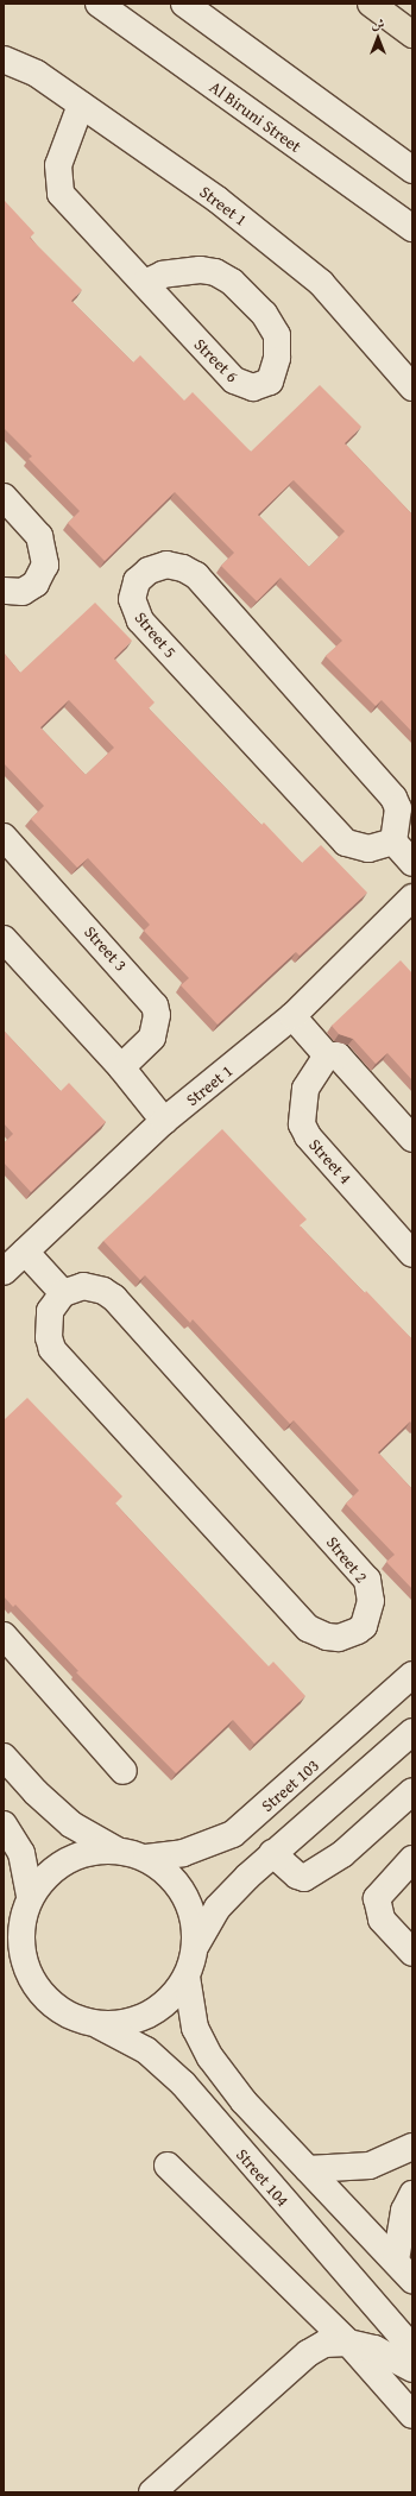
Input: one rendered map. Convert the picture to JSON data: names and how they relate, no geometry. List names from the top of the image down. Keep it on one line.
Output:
{"streets":{"street":["Al Biruni Street","Street 1","Street 6","Street 5","Street 3","Street 4","Street 2","Street 103","Street 104"]},"crossings":[["Street 1","Street 6"]],"north":"top"}
